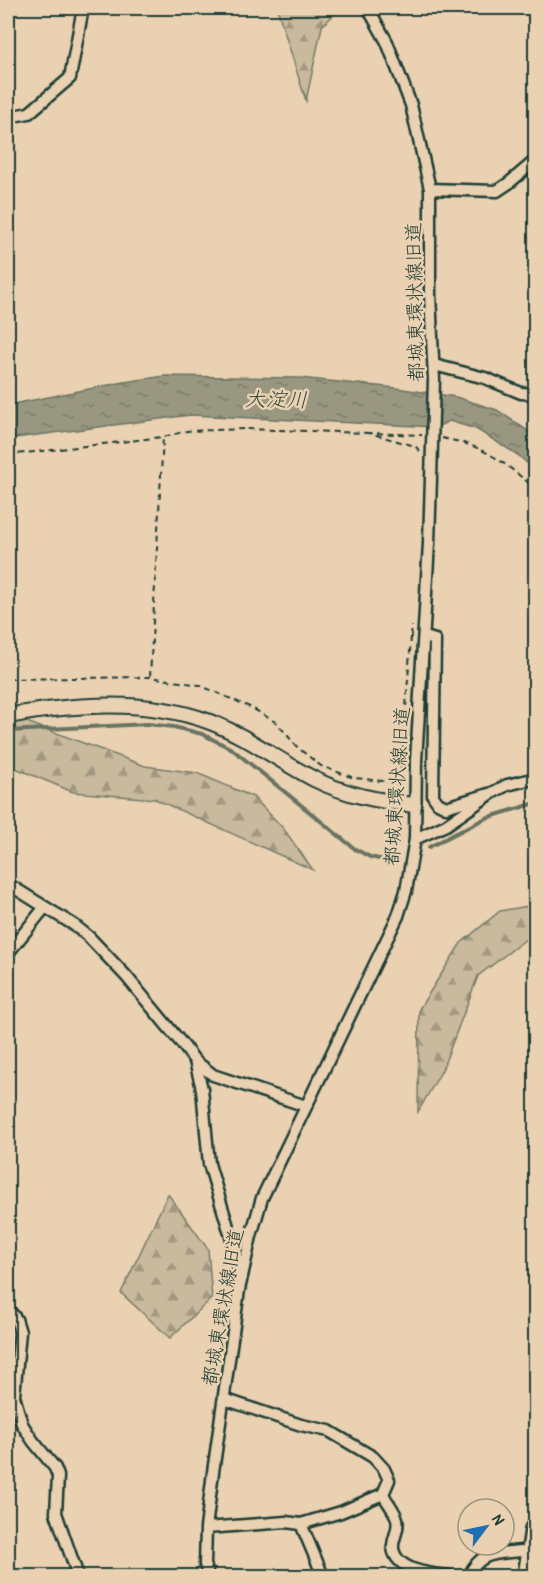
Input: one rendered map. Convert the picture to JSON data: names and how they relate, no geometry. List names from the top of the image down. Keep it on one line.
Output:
{"streets":{"street":["都城東環状線旧道"]},"water":["大淀川"],"north":"top right"}
